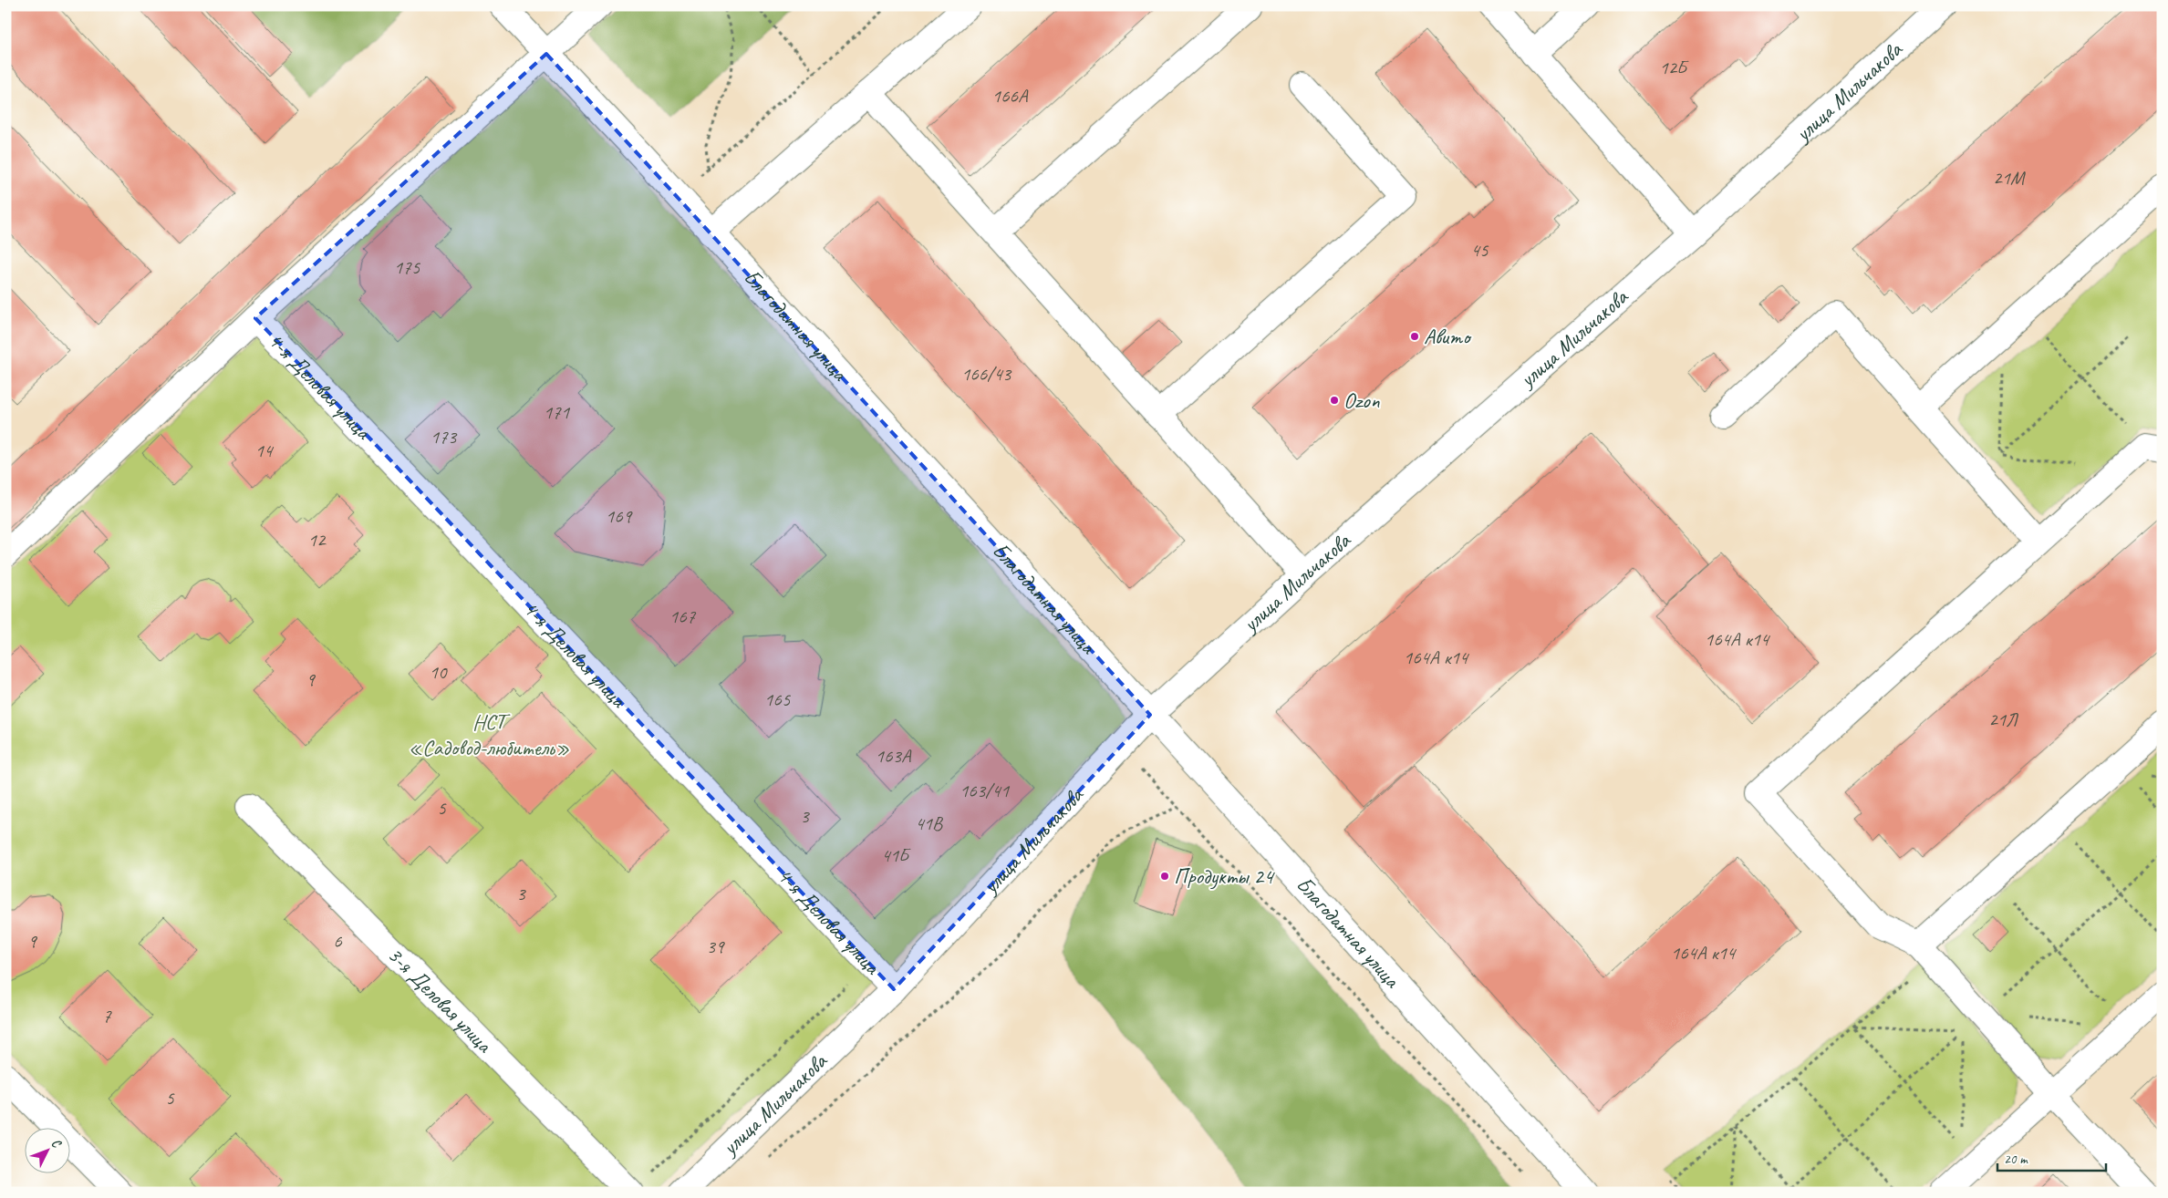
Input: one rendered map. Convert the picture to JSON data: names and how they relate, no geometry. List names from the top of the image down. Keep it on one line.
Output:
{"streets":{"street":["улица Мильчакова","Благодатная улица","4-я Деловая улица","3-я Деловая улица"]},"crossings":[["улица Мильчакова","Благодатная улица"],["улица Мильчакова","4-я Деловая улица"]],"parks":["НСТ «Садовод-любитель»"],"places":["Авито","Ozon","Продукты 24"],"house_numbers":["12Б","166А","21М","45","175","166/43","171","173","14","169","12","167","164А к14","164А к14","10","9","165","21Л","163А","163/41","5","3","41В","41Б","3","9","6","39","164А к14","7","5"],"scale_bar":"20 m","north":"top right"}
